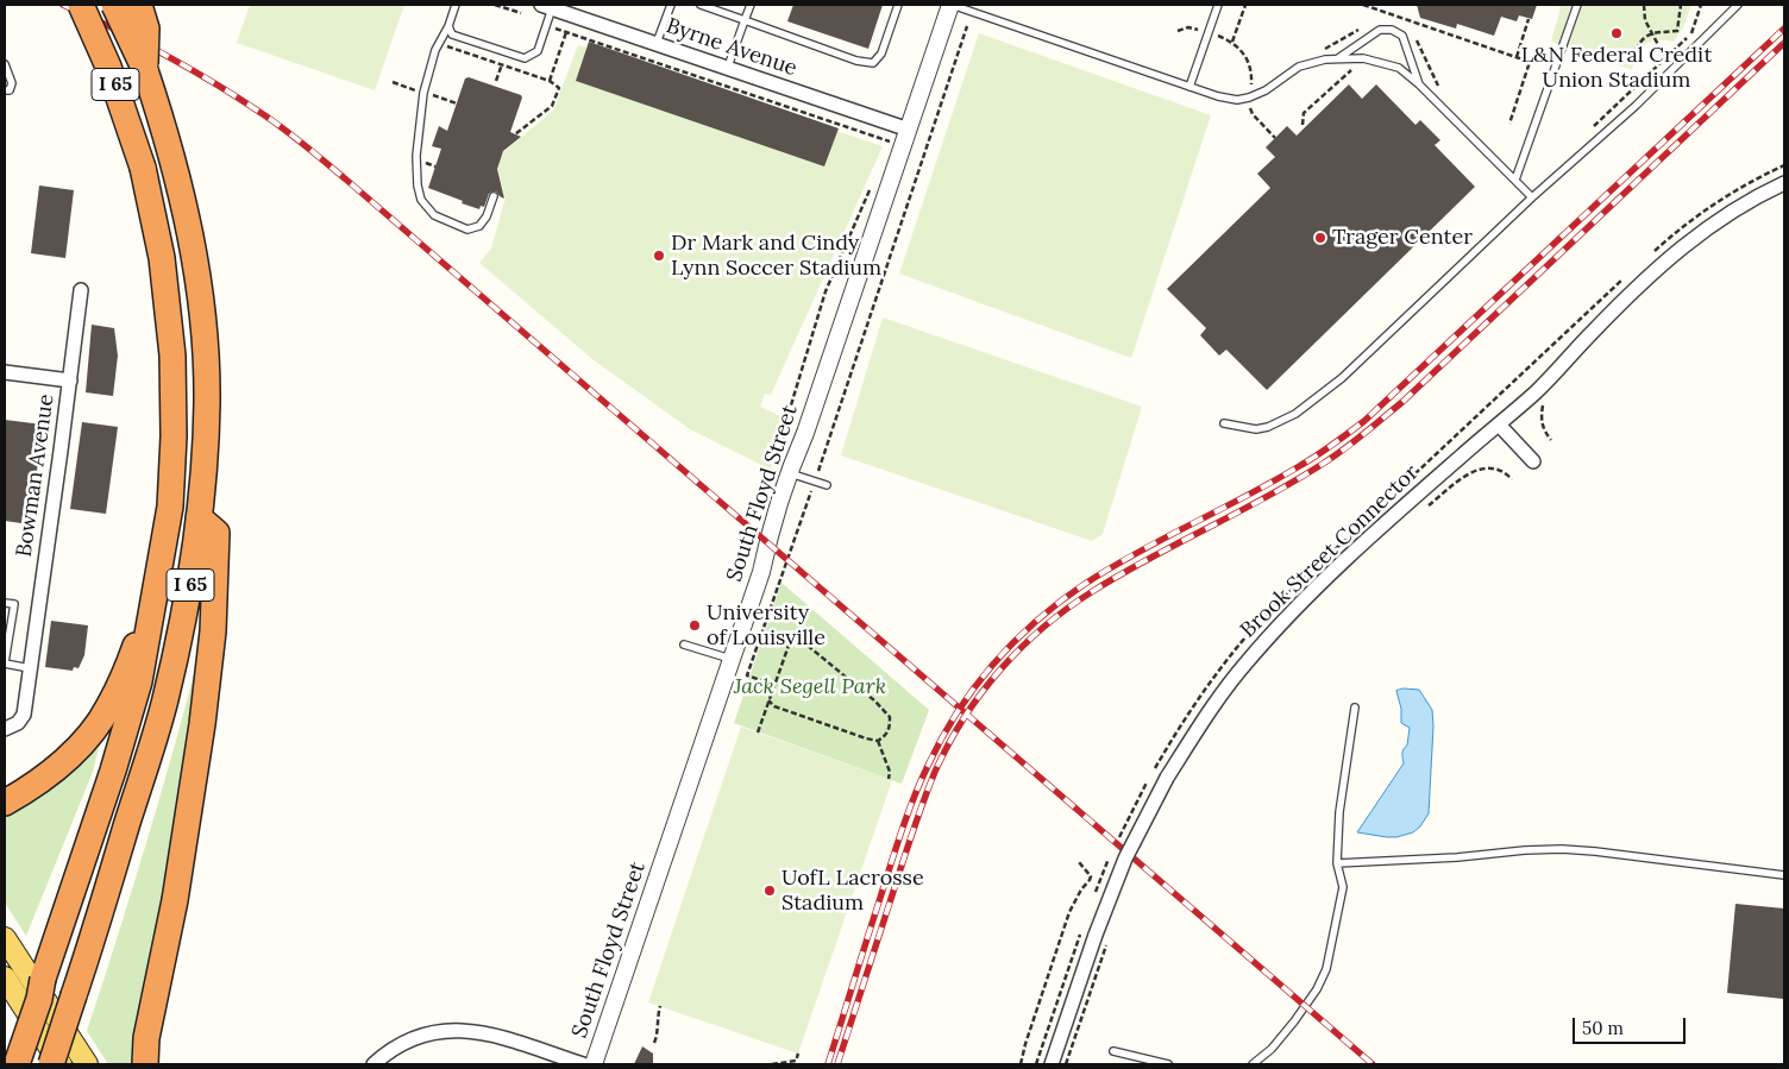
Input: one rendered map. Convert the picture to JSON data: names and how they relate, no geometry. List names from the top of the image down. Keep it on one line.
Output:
{"streets":{"highway":["I 65"],"street":["Byrne Avenue","Bowman Avenue","South Floyd Street","Brook Street Connector"]},"crossings":[["Byrne Avenue","South Floyd Street"]],"parks":["Jack Segell Park"],"places":["L&N Federal Credit Union Stadium","Trager Center","Dr Mark and Cindy Lynn Soccer Stadium","University of Louisville","UofL Lacrosse Stadium"],"scale_bar":"50 m"}
